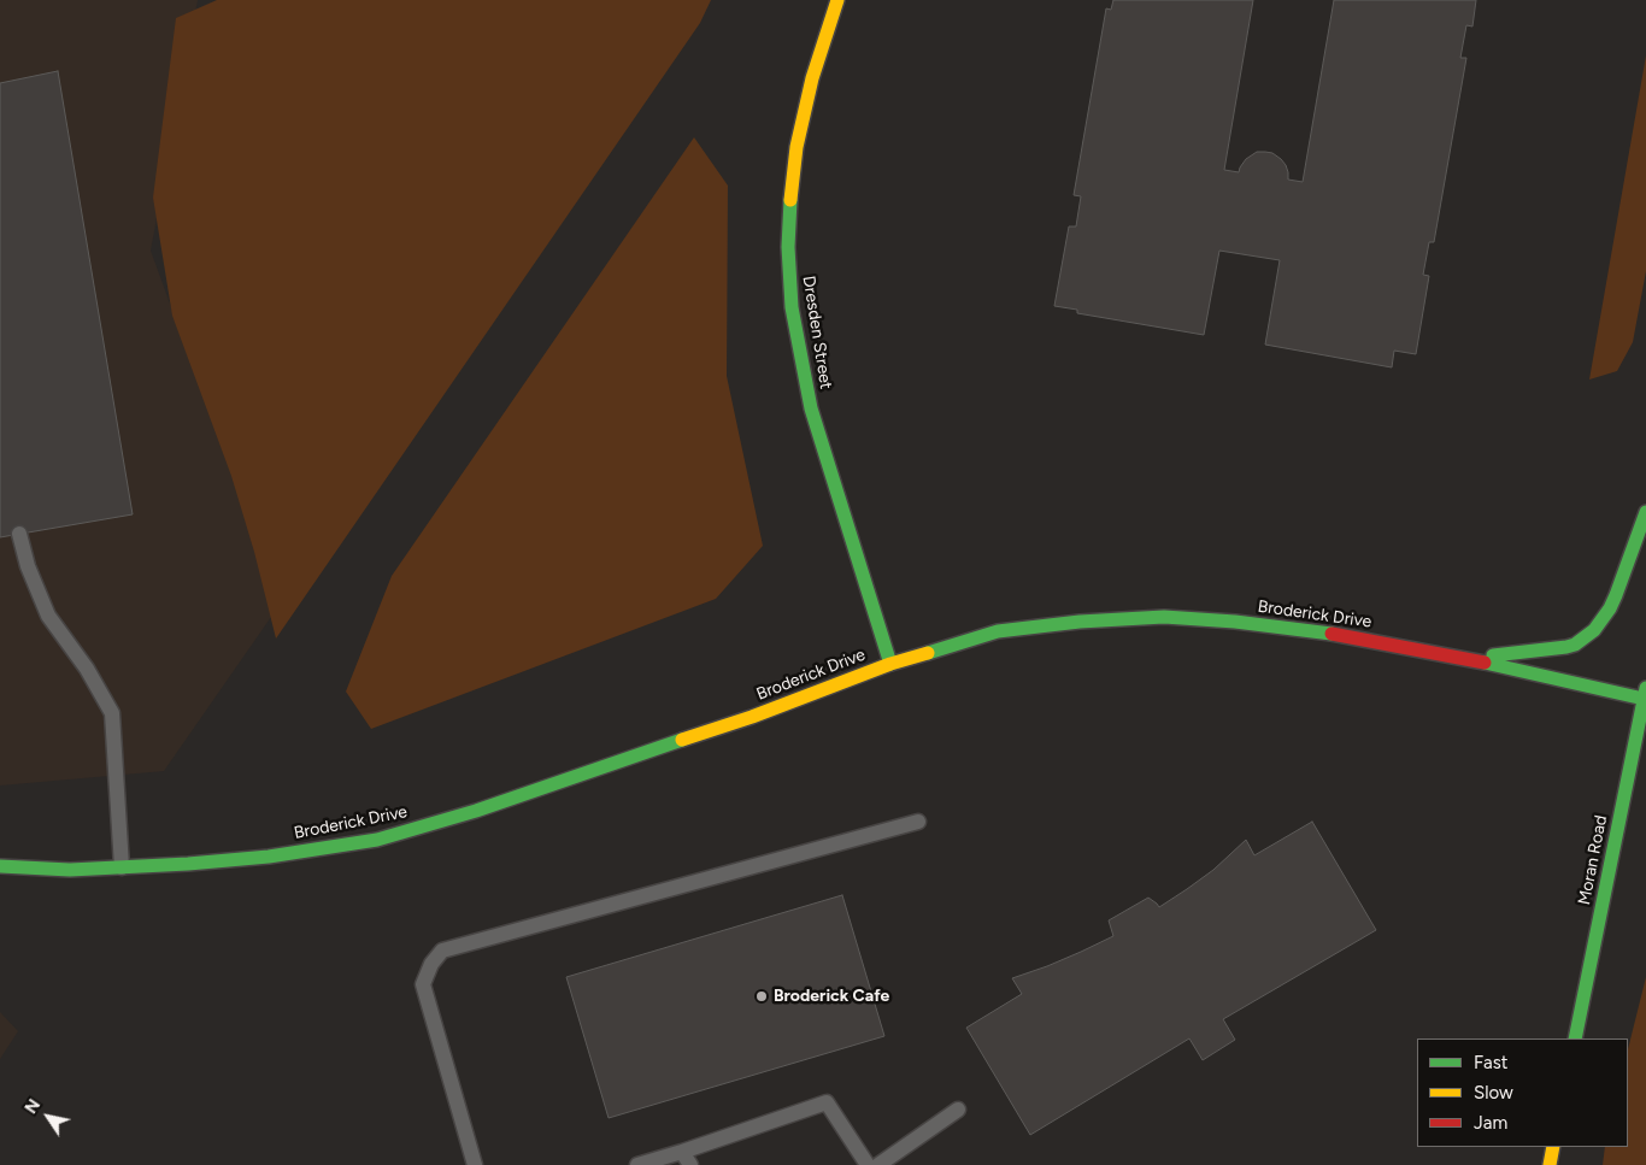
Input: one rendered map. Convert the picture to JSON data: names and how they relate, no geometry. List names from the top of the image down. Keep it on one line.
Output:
{"streets":{"street":["Dresden Street","Broderick Drive","Moran Road"]},"crossings":[["Dresden Street","Broderick Drive"],["Broderick Drive","Moran Road"]],"places":["Broderick Cafe"],"legend":["Fast","Slow","Jam"],"north":"top left"}
